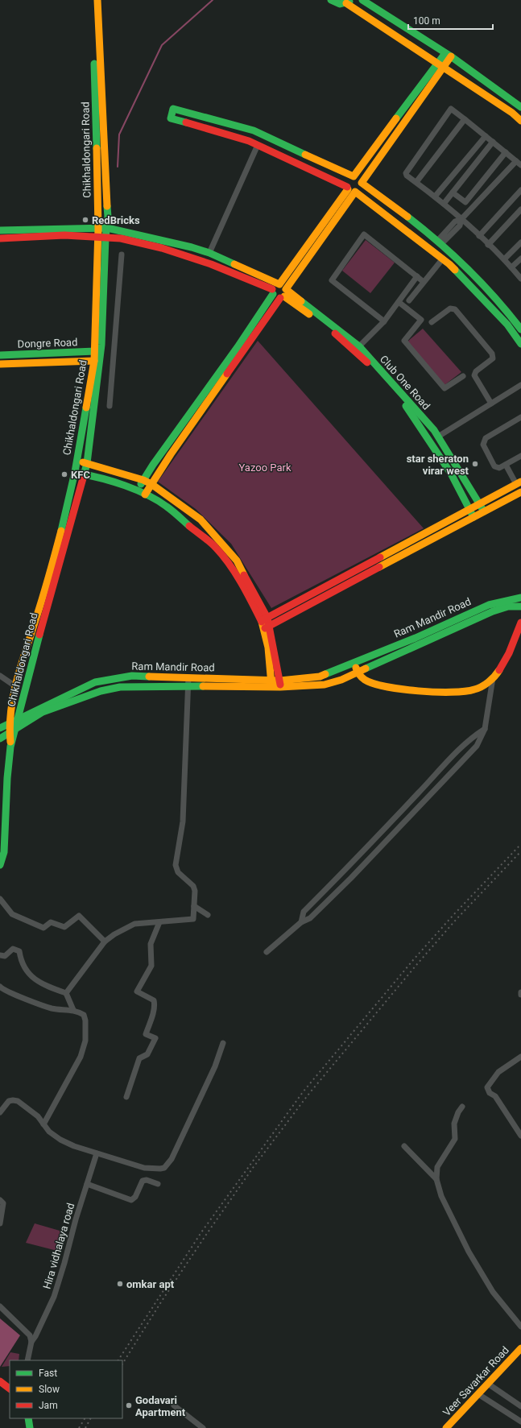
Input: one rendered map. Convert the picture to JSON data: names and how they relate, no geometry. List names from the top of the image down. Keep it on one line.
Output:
{"streets":{"street":["Chikhaldongari Road","Dongre Road","Club One Road","Ram Mandir Road","Hira vidhalaya road","Veer Savarkar Road"]},"crossings":[["Chikhaldongari Road","Dongre Road"],["Chikhaldongari Road","Club One Road"],["Chikhaldongari Road","Ram Mandir Road"]],"parks":["Yazoo Park"],"places":["RedBricks","star sheraton virar west","KFC","omkar apt","Godavari Apartment"],"legend":["Fast","Slow","Jam"],"scale_bar":"100 m"}
